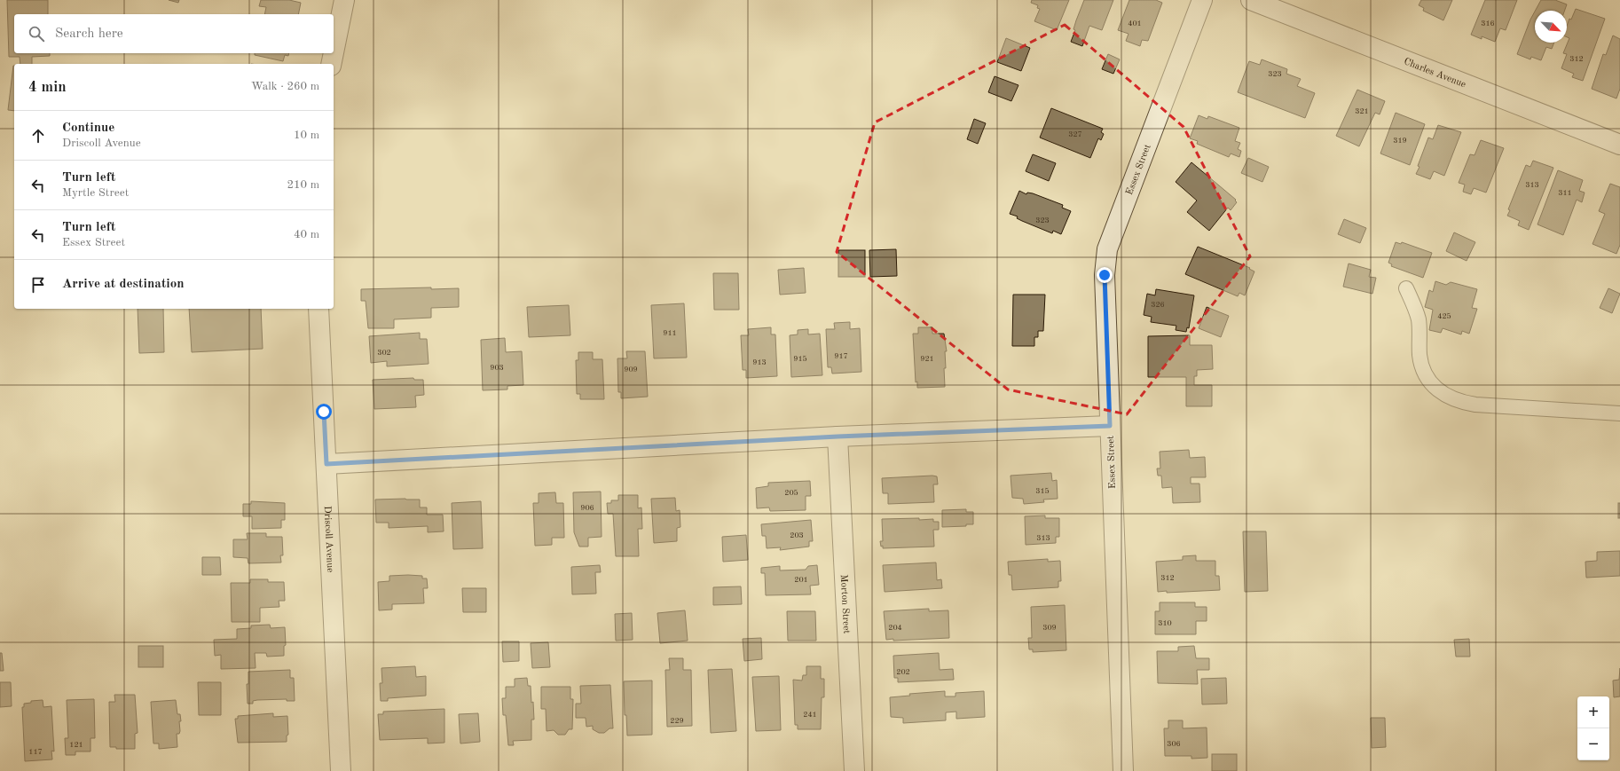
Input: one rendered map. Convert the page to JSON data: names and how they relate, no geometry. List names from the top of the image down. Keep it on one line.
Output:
{"streets":{"street":["Charles Avenue","Essex Street","Driscoll Avenue","Morton Street"]},"house_numbers":["401","316","312","323","321","327","319","313","311","323","326","425","911","302","917","915","921","913","903","909","315","205","906","203","313","312","201","310","204","309","202","241","229","306","121","117"],"north":"bottom right","page":{"search":"Search here","heading":["4 min","Walk · 260 m"],"list":[["Continue","Driscoll Avenue","10 m"],["Turn left","Myrtle Street","210 m"],["Turn left","Essex Street","40 m"],"Arrive at destination"],"map_buttons":["+","−"]}}
